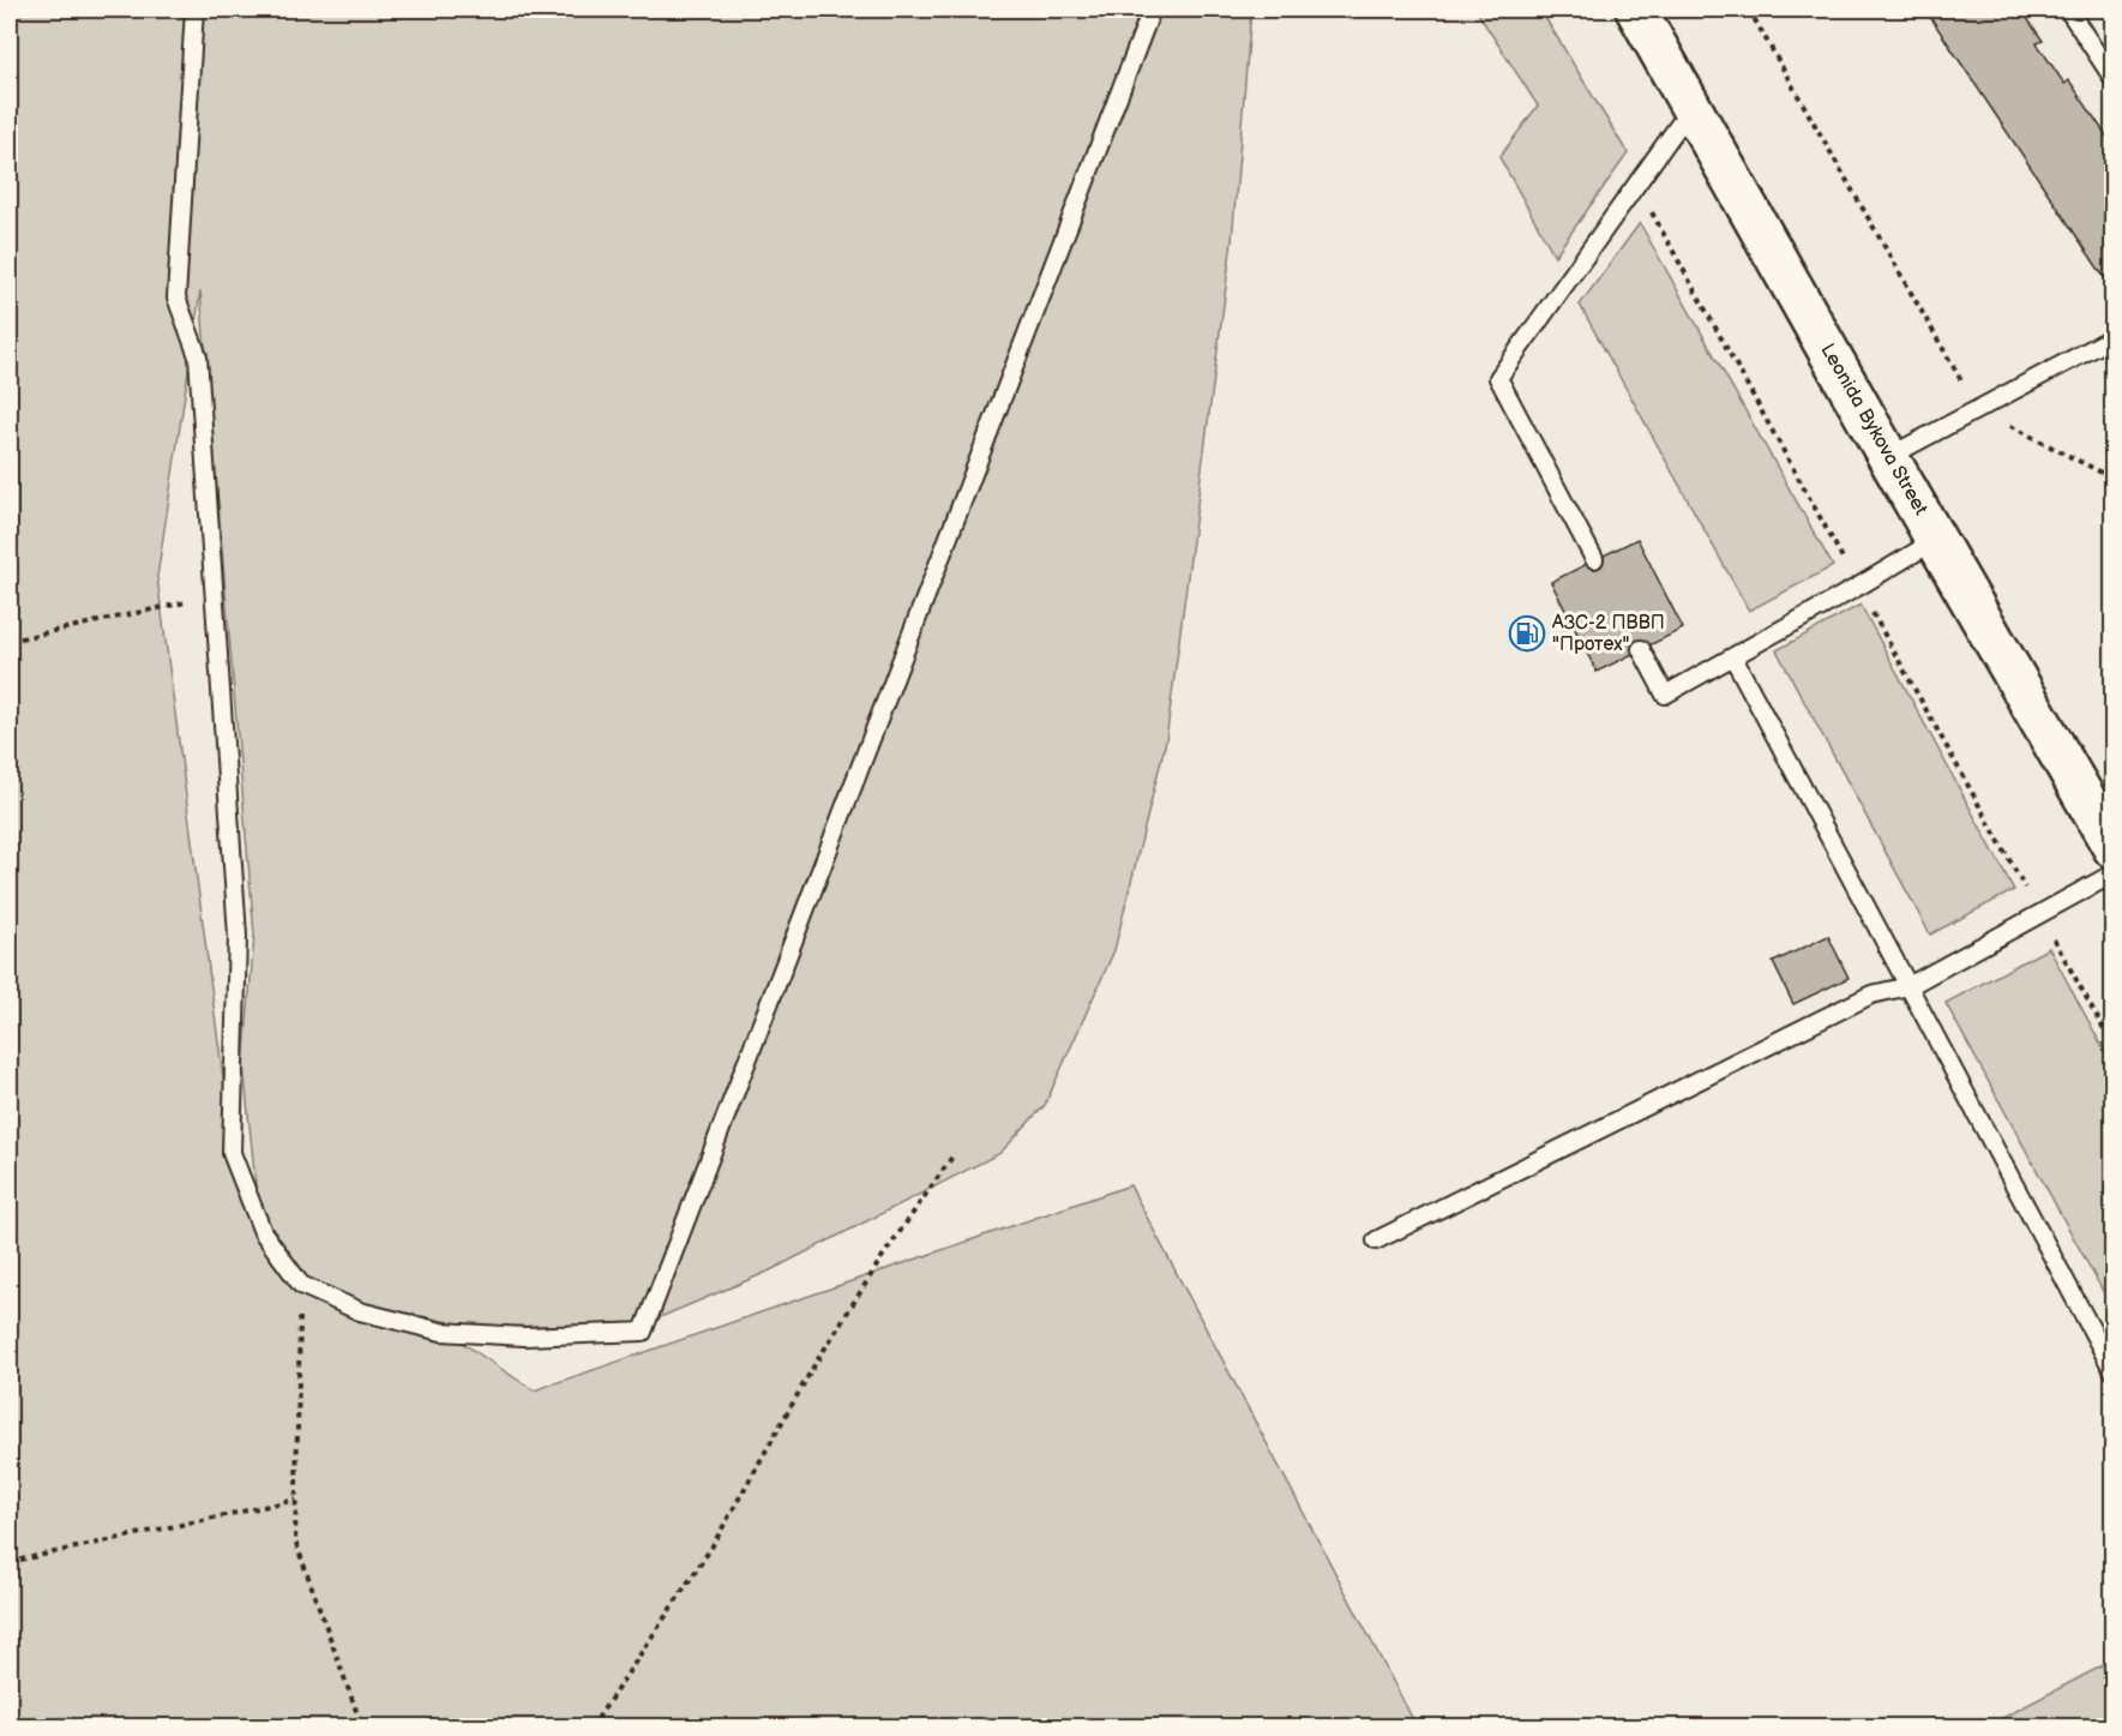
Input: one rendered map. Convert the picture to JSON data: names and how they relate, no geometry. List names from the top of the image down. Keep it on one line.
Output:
{"streets":{"street":["Leonida Bykova Street"]},"places":{"fuel station":["АЗС-2 ПВВП \"Протех\""]}}
